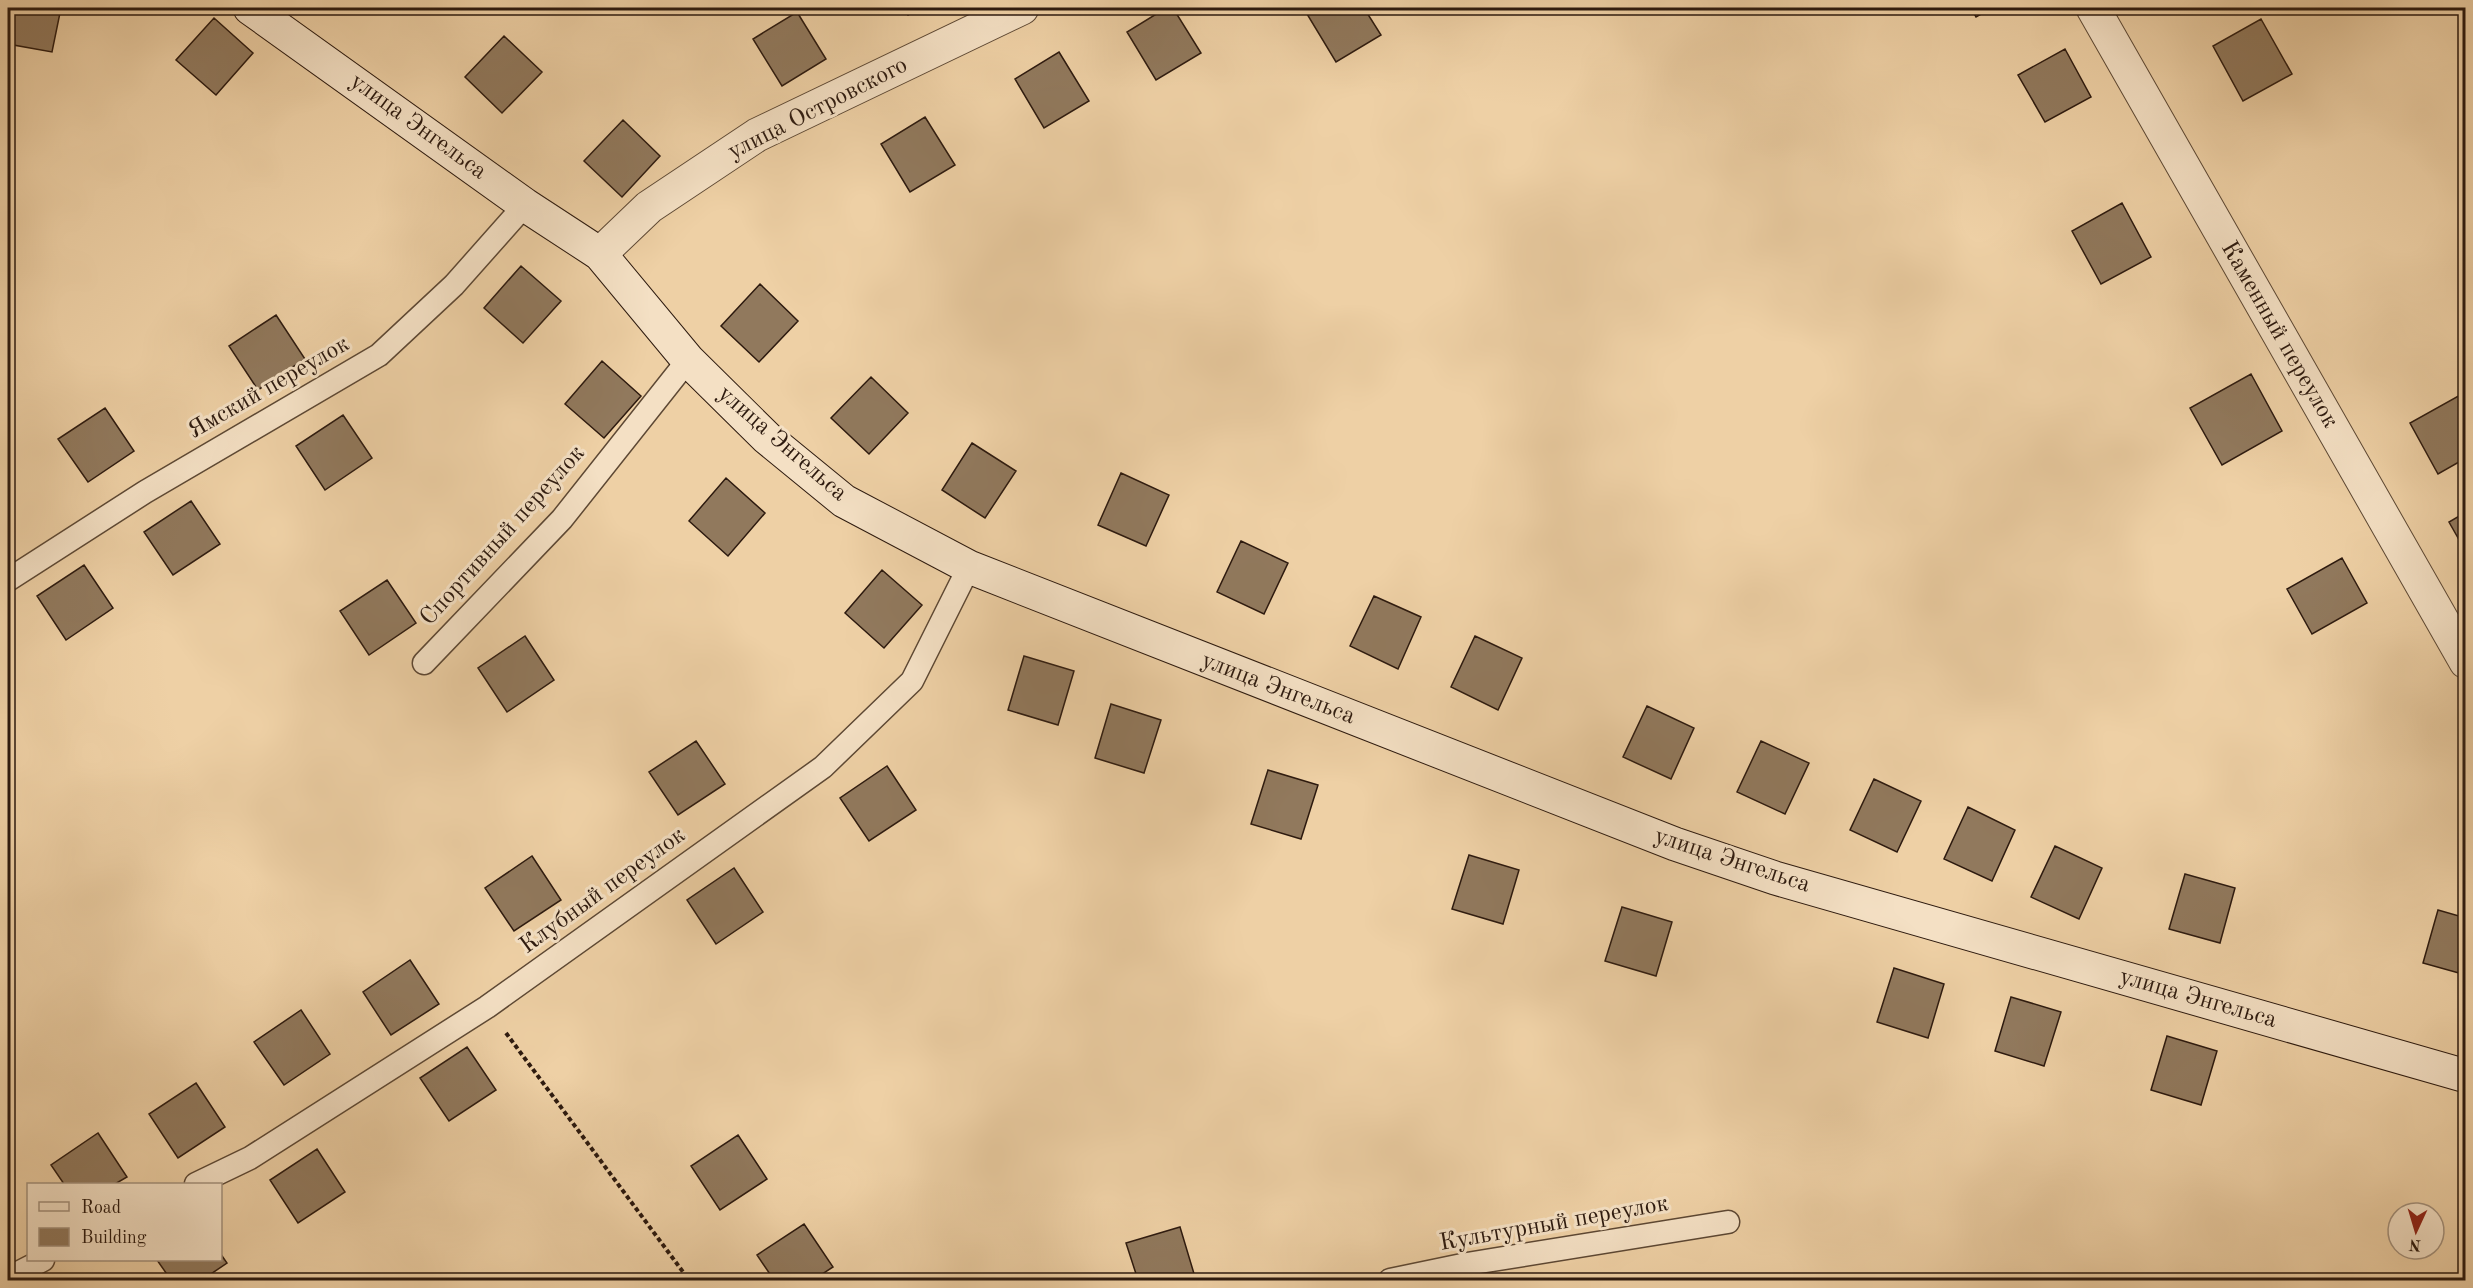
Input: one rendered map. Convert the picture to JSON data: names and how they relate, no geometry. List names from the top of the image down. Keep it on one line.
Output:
{"streets":{"street":["улица Островского","улица Энгельса","Каменный переулок"],"lane":["Ямский переулок","Спортивный переулок","Клубный переулок","Культурный переулок"]},"crossings":[["улица Островского","улица Энгельса"],["улица Энгельса","Ямский переулок"],["улица Энгельса","Спортивный переулок"],["улица Энгельса","Клубный переулок"]],"legend":["Road","Building"],"north":"bottom"}
